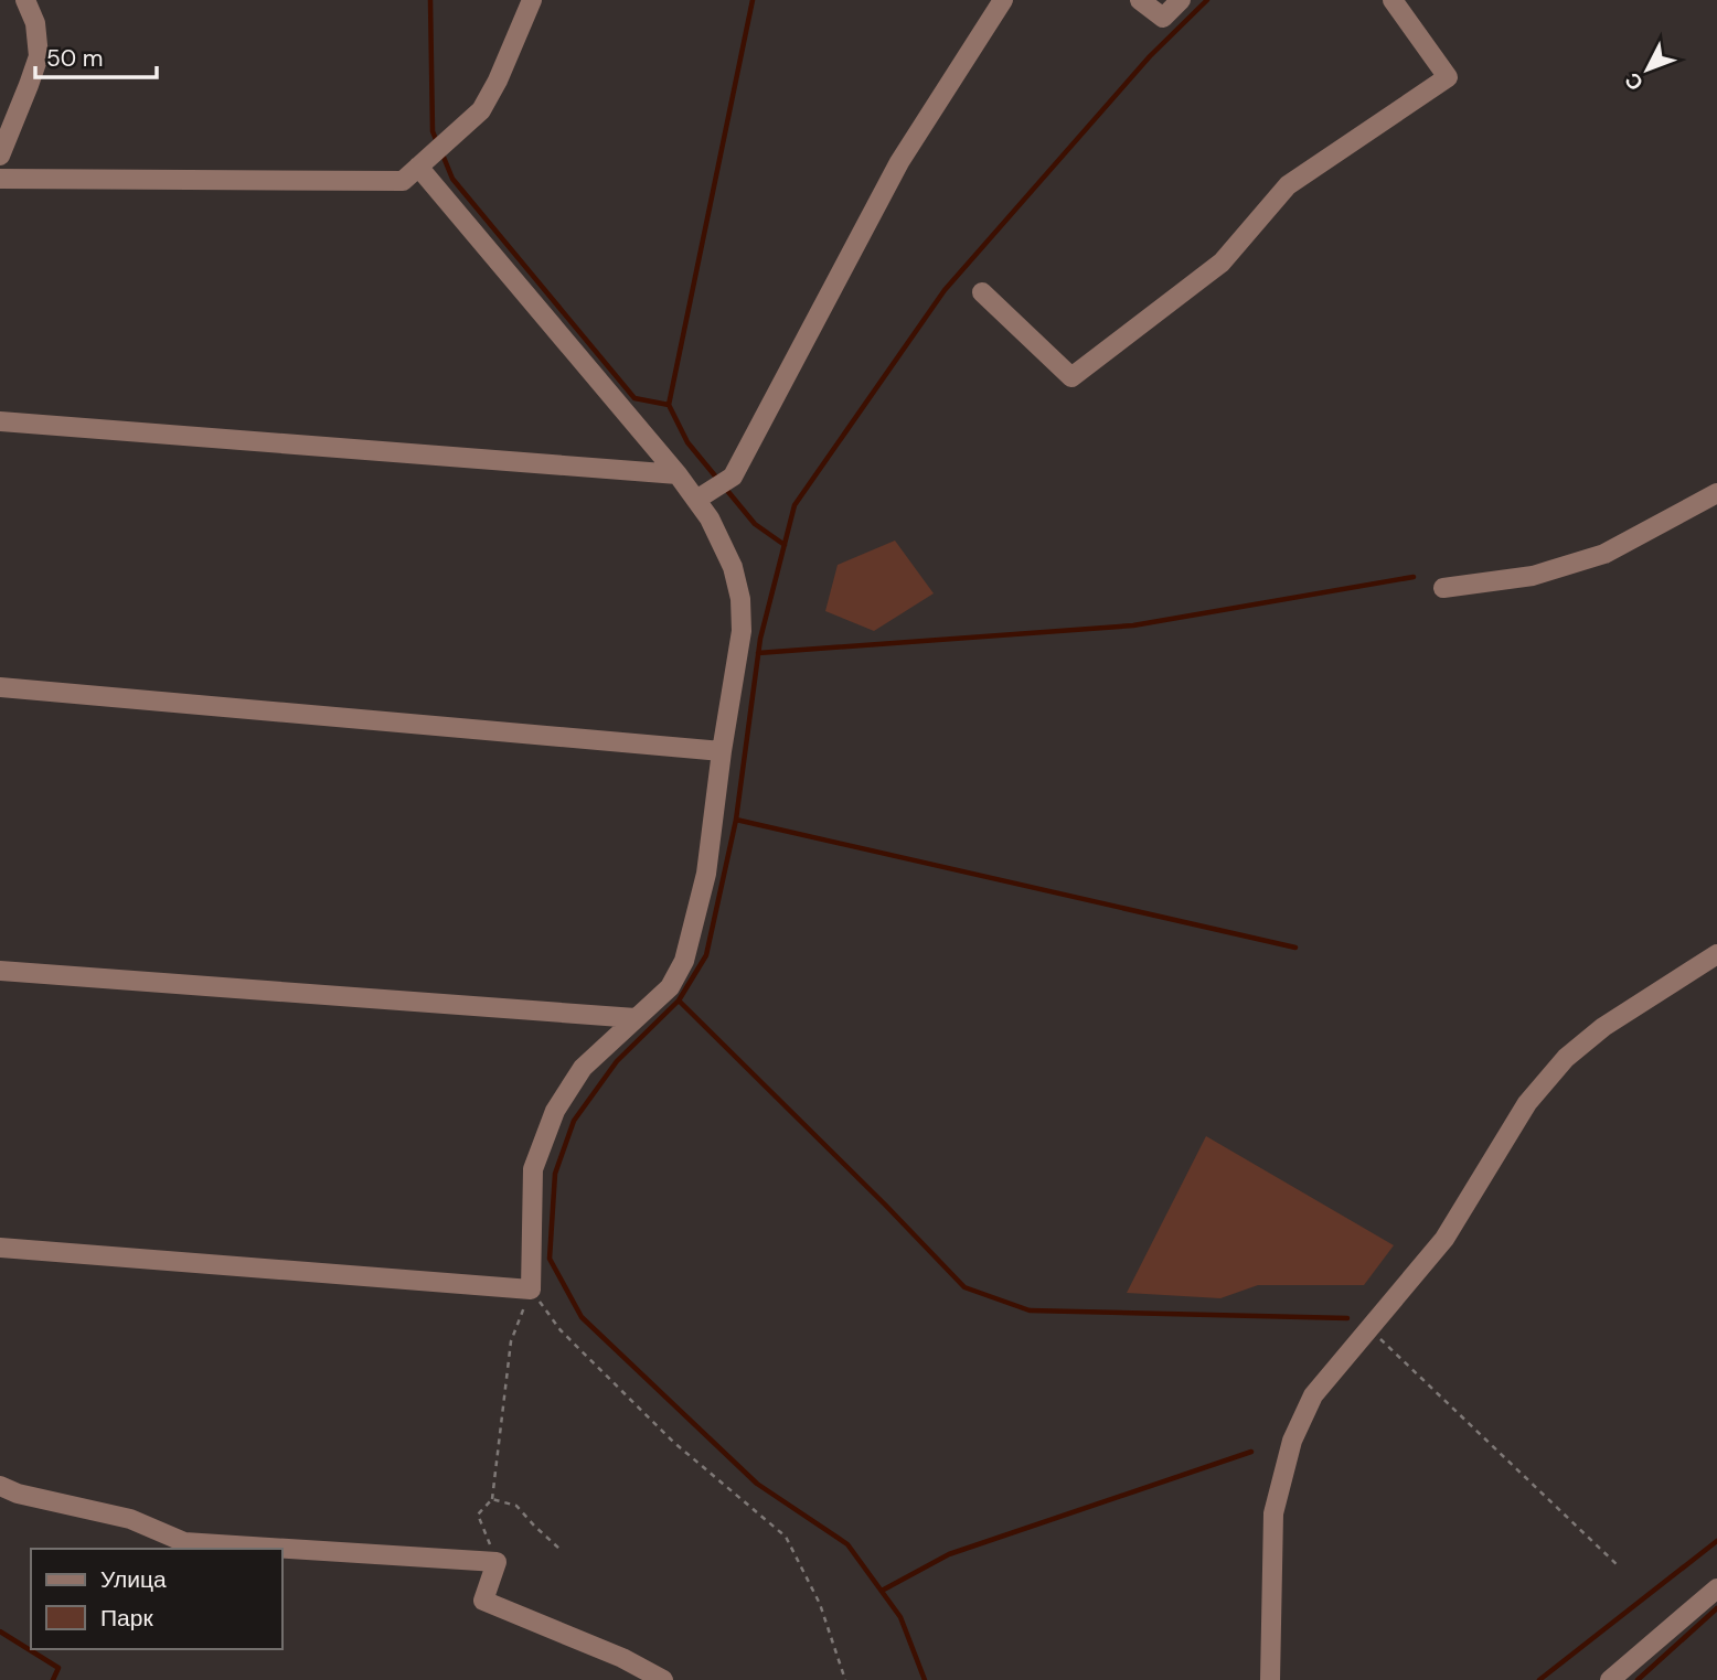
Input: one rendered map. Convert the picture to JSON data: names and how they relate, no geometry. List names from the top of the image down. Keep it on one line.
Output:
{"legend":["Улица","Парк"],"scale_bar":"50 m","north":"bottom left"}
